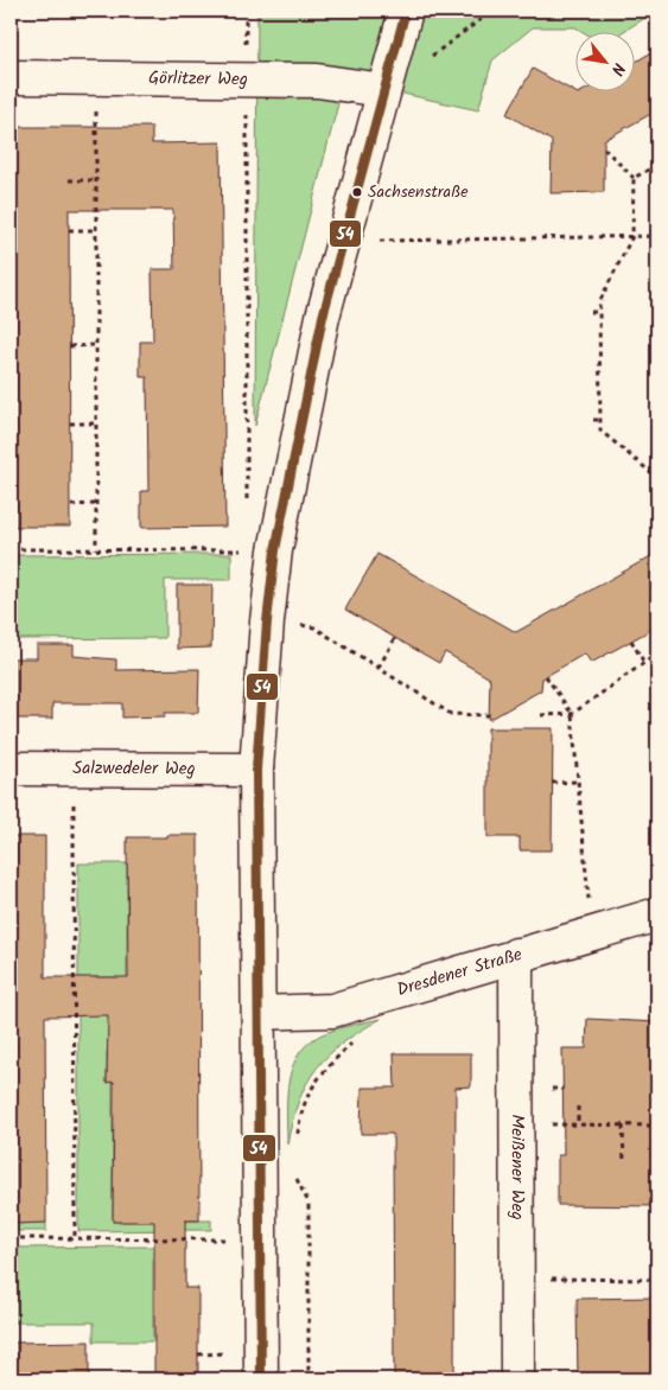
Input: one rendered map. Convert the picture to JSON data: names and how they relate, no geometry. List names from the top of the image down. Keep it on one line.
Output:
{"streets":{"street":["Görlitzer Weg","Salzwedeler Weg","Dresdener Straße","Meißener Weg"]},"crossings":[["Dresdener Straße","Meißener Weg"]],"places":["Sachsenstraße"],"lines":["transit line 54"],"north":"bottom right"}
